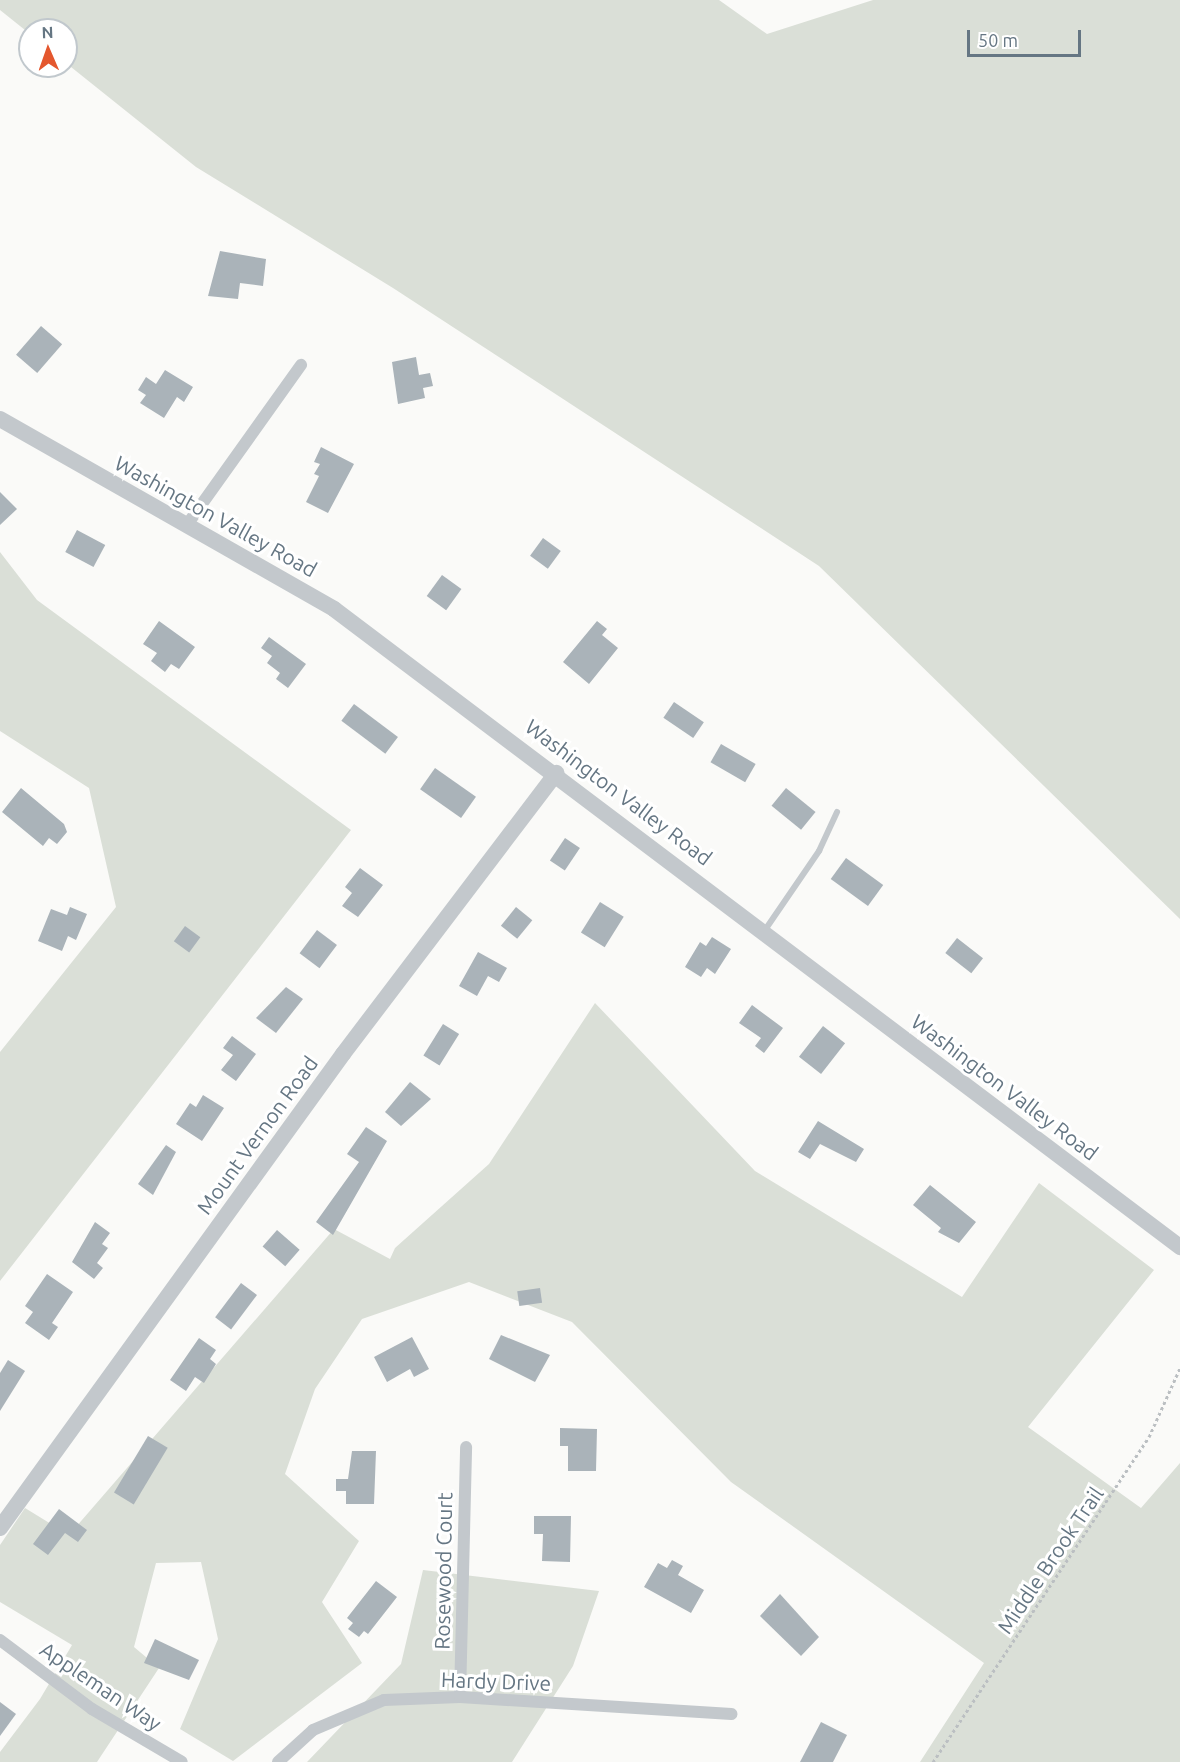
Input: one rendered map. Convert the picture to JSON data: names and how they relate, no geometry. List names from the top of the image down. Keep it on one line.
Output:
{"streets":{"street":["Washington Valley Road","Mount Vernon Road","Rosewood Court","Hardy Drive","Appleman Way"],"path":["Middle Brook Trail"]},"crossings":[["Washington Valley Road","Mount Vernon Road"],["Rosewood Court","Hardy Drive"]],"scale_bar":"50 m","north":"top"}
